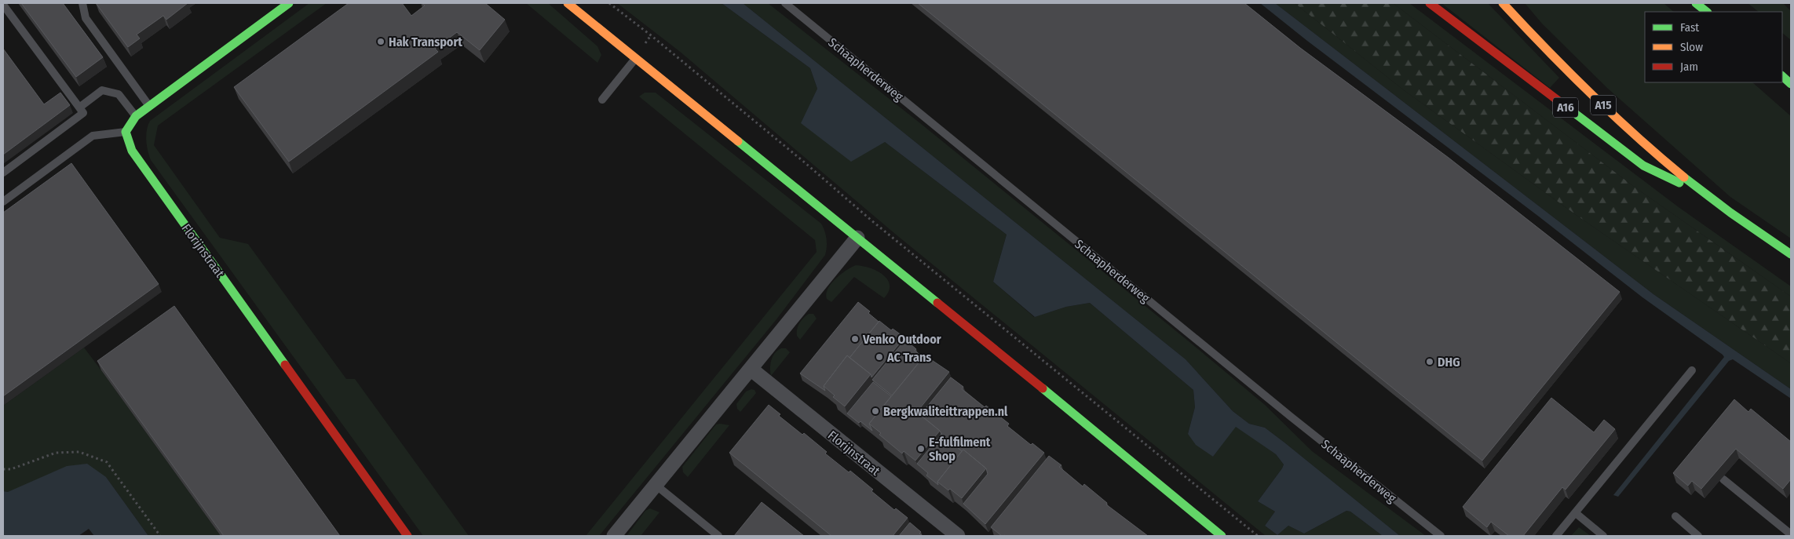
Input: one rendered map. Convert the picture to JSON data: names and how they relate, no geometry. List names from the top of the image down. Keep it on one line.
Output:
{"streets":{"main road":["A15","A16","Florijnstraat"],"lane":["Schaapherderweg"]},"crossings":[["A15","A16"]],"places":["Hak Transport","Venko Outdoor","AC Trans","DHG","Bergkwaliteittrappen.nl","E-fulfilment Shop"],"legend":["Fast","Slow","Jam"]}
